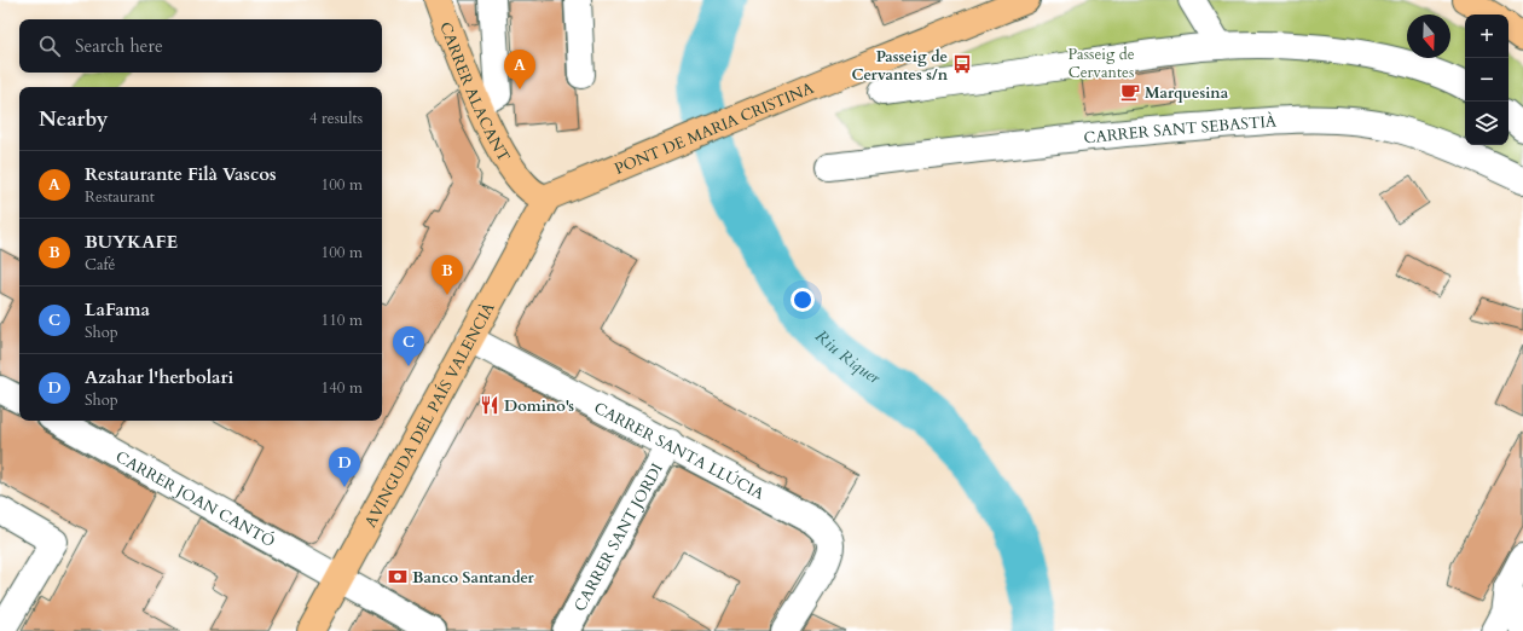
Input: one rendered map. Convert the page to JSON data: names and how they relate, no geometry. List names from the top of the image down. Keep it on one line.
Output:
{"streets":{"main road":["CARRER ALACANT","PONT DE MARIA CRISTINA","AVINGUDA DEL PAÍS VALENCIÀ"],"street":["CARRER SANT SEBASTIÀ","CARRER SANTA LLÚCIA","CARRER JOAN CANTÓ","CARRER SANT JORDI"]},"crossings":[["CARRER ALACANT","PONT DE MARIA CRISTINA"],["CARRER ALACANT","AVINGUDA DEL PAÍS VALENCIÀ"],["PONT DE MARIA CRISTINA","AVINGUDA DEL PAÍS VALENCIÀ"],["AVINGUDA DEL PAÍS VALENCIÀ","CARRER SANTA LLÚCIA"],["AVINGUDA DEL PAÍS VALENCIÀ","CARRER JOAN CANTÓ"],["CARRER SANTA LLÚCIA","CARRER SANT JORDI"]],"water":["Riu Riquer"],"parks":["Passeig de Cervantes"],"places":{"bus stop":["Passeig de Cervantes s/n"],"cafe":["Marquesina"],"restaurant":["Domino's"],"bank":["Banco Santander"]},"north":"bottom","page":{"map_buttons":["+","−"],"search":"Search here","pins":["A","B","C","D"],"heading":["Nearby","4 results"],"list":[{"mark":"A","name":"Restaurante Filà Vascos","note":"Restaurant","value":"100 m"},{"mark":"B","name":"BUYKAFE","note":"Café","value":"100 m"},{"mark":"C","name":"LaFama","note":"Shop","value":"110 m"},{"mark":"D","name":"Azahar l'herbolari","note":"Shop","value":"140 m"}]}}
